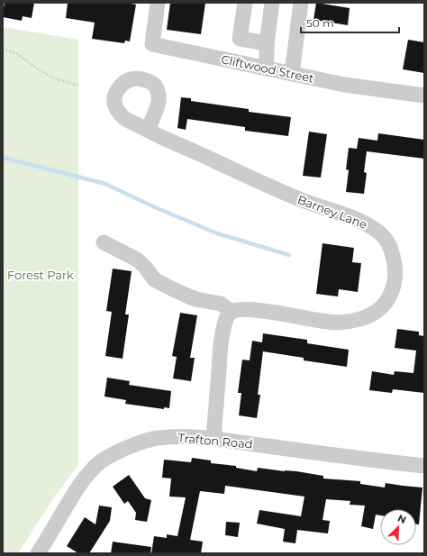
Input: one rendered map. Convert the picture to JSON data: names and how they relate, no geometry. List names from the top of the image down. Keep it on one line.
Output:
{"streets":{"street":["Cliftwood Street","Barney Lane","Trafton Road"]},"parks":["Forest Park"],"scale_bar":"50 m","north":"top right"}
